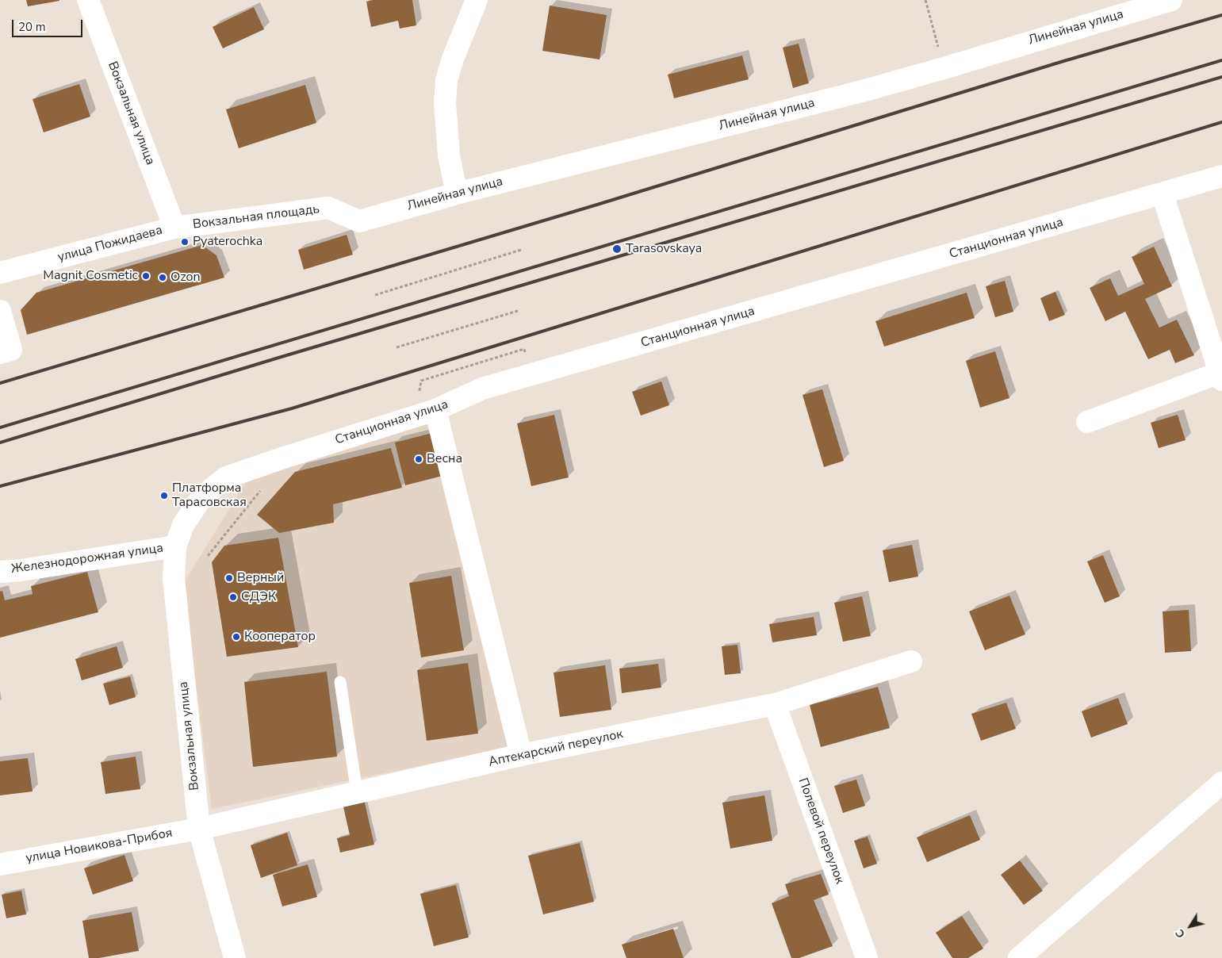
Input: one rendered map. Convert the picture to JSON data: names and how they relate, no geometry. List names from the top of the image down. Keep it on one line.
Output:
{"streets":{"street":["Линейная улица","Вокзальная улица","Вокзальная площадь","Станционная улица","улица Пожидаева","Железнодорожная улица","Аптекарский переулок","Полевой переулок","улица Новикова-Прибоя"]},"crossings":[["Линейная улица","Вокзальная площадь"],["Вокзальная улица","Вокзальная площадь"],["Вокзальная улица","Станционная улица"],["Вокзальная улица","улица Пожидаева"],["Вокзальная улица","Железнодорожная улица"],["Вокзальная улица","Аптекарский переулок"],["Вокзальная улица","улица Новикова-Прибоя"],["Вокзальная площадь","улица Пожидаева"],["Аптекарский переулок","Полевой переулок"],["Аптекарский переулок","улица Новикова-Прибоя"]],"places":["Pyaterochka","Tarasovskaya","Magnit Cosmetic","Ozon","Весна","Платформа Тарасовская","Верный","СДЭК","Кооператор"],"scale_bar":"20 m","north":"bottom left"}
